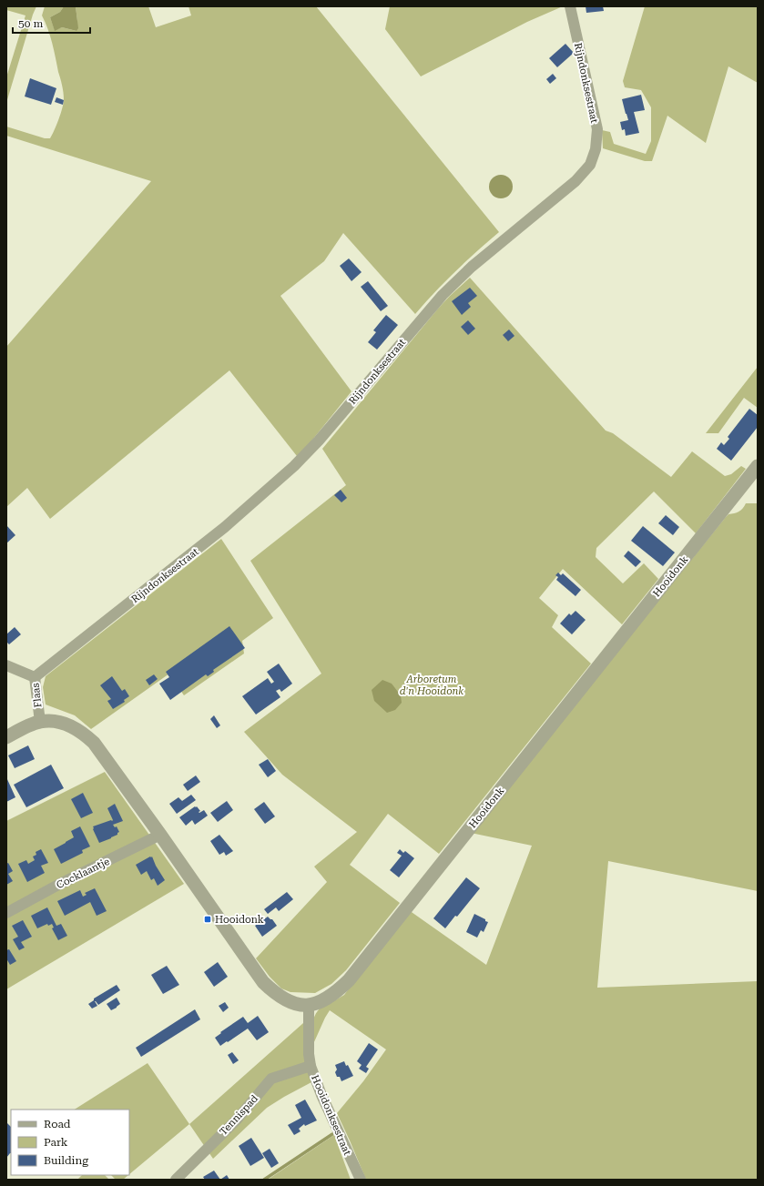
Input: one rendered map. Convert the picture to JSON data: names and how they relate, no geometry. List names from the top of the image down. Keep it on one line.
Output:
{"streets":{"street":["Rijndonksestraat","Hooidonk","Flaas","Cocklaantje","Tennispad","Hooidonksestraat"]},"crossings":[["Rijndonksestraat","Flaas"],["Hooidonk","Flaas"],["Hooidonk","Cocklaantje"],["Hooidonk","Hooidonksestraat"],["Tennispad","Hooidonksestraat"]],"parks":["Arboretum d'n Hooidonk"],"places":{"transit":["Hooidonk"]},"legend":["Road","Park","Building"],"scale_bar":"50 m"}
